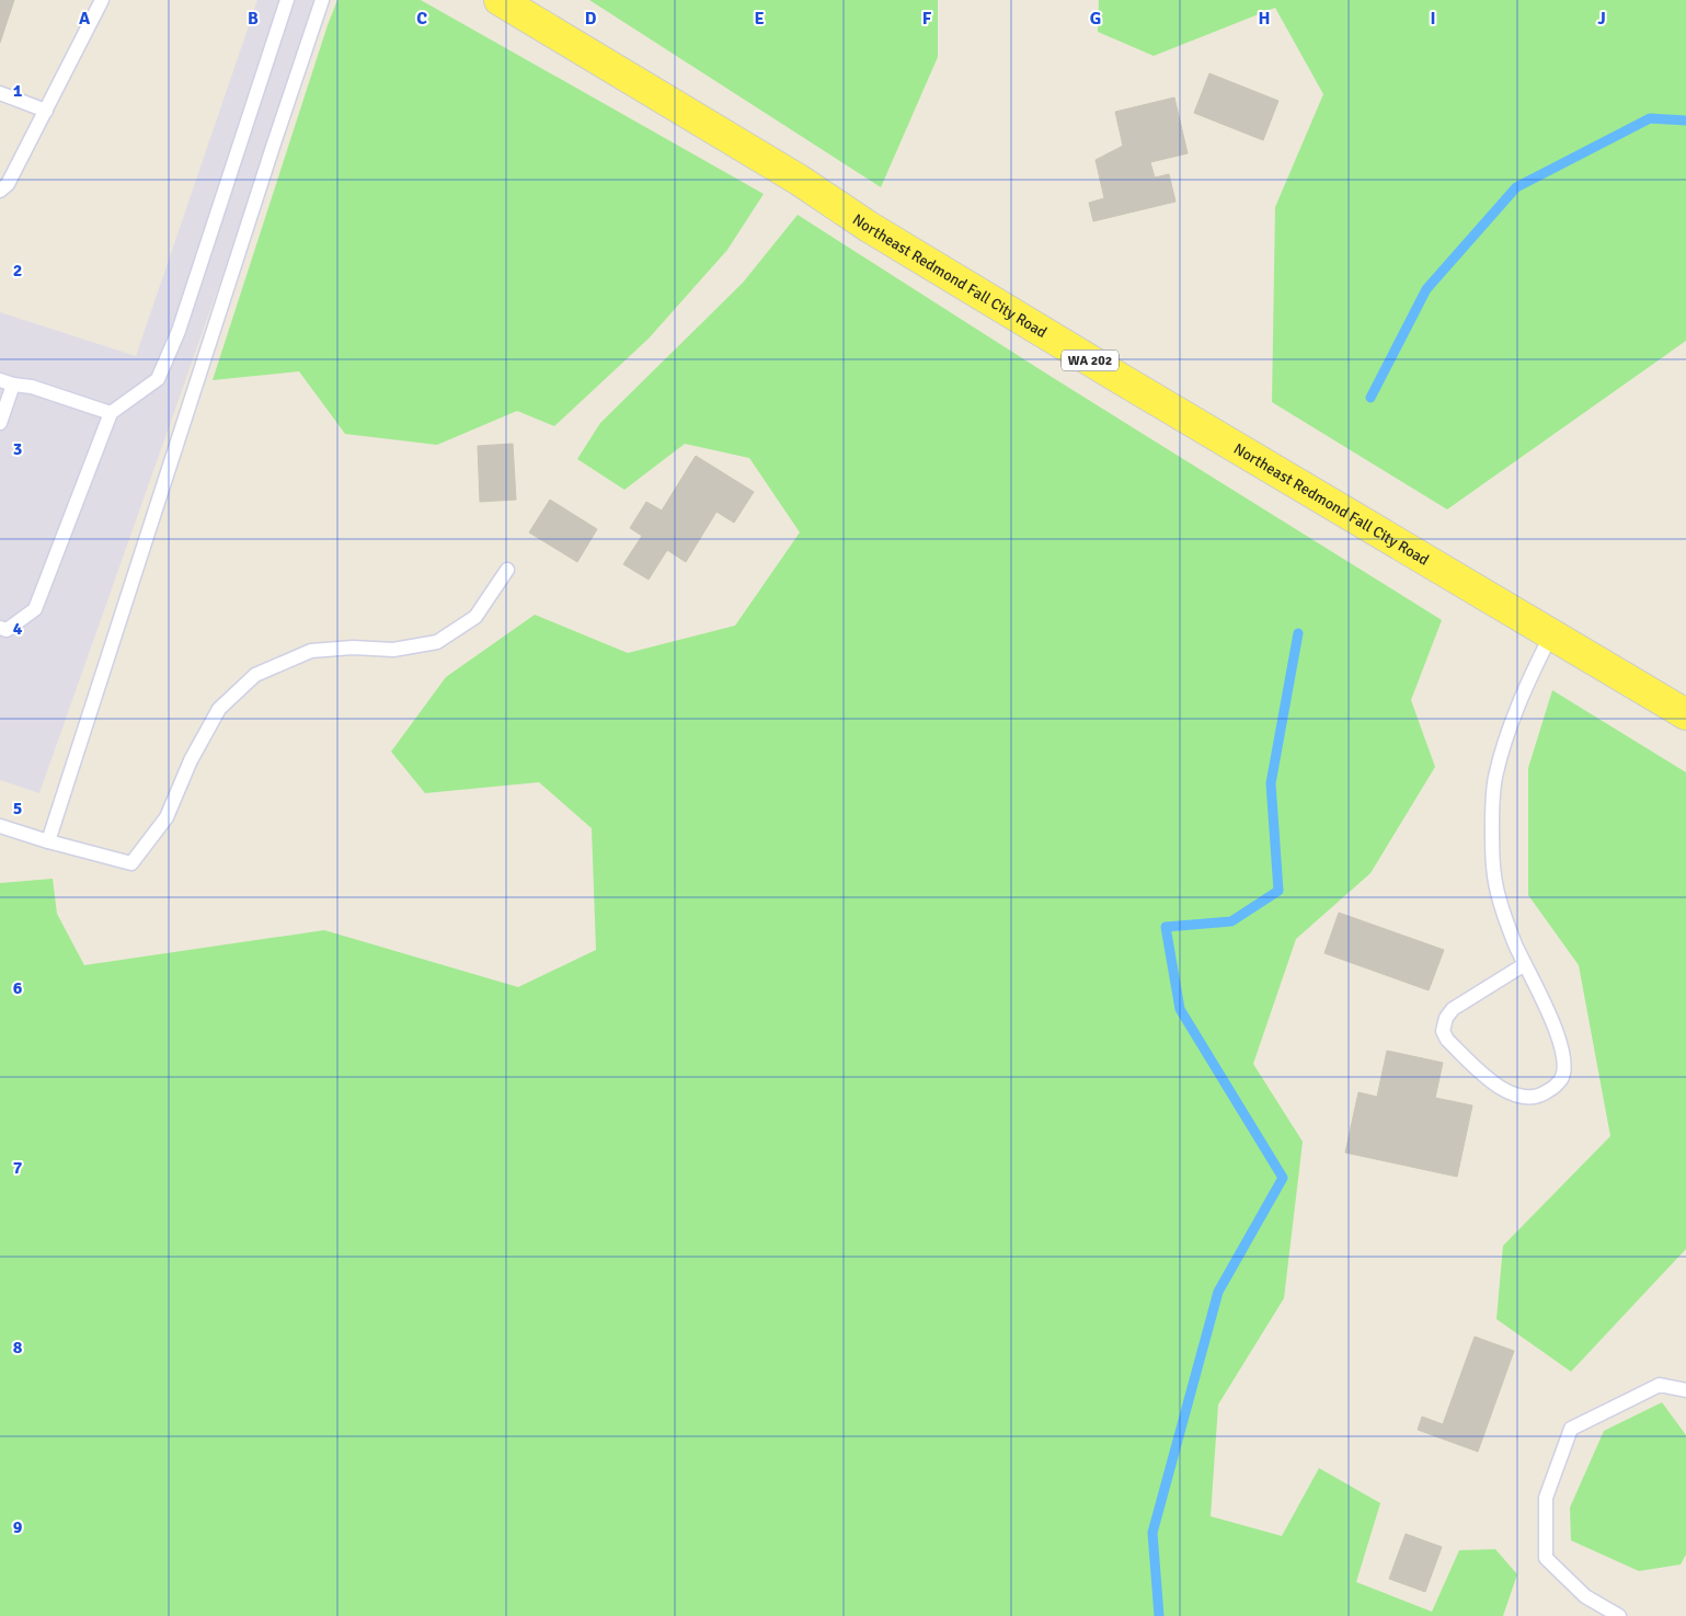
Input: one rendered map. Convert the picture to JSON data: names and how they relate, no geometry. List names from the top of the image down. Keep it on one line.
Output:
{"streets":{"main road":["Northeast Redmond Fall City Road","WA 202"]},"grid":{"columns":["A","B","C","D","E","F","G","H","I","J"],"rows":["1","2","3","4","5","6","7","8","9"]}}
